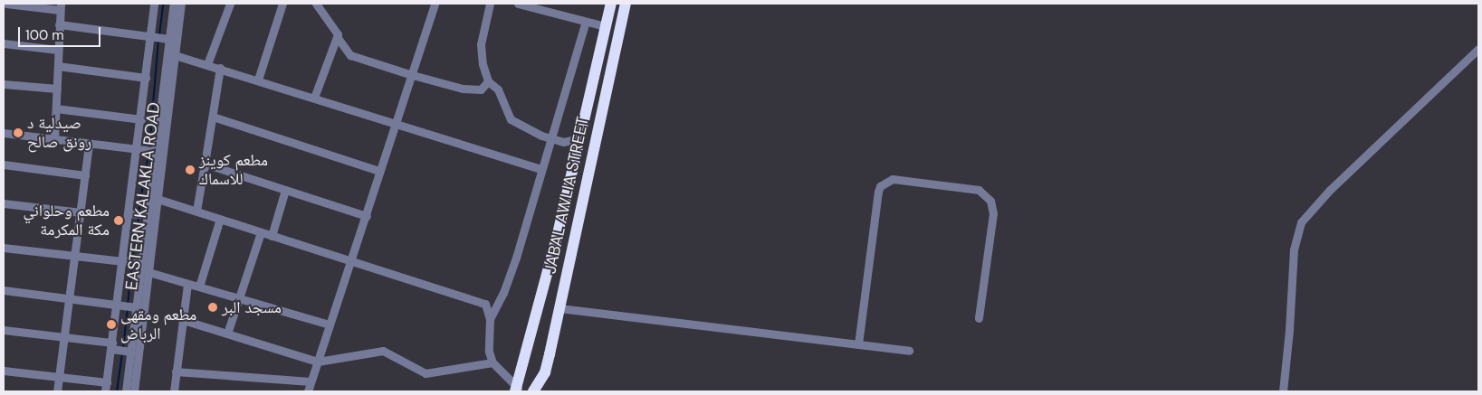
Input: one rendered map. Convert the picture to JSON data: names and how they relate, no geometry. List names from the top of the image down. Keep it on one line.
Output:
{"streets":{"highway":["JABAL AWLIA STREET"],"street":["EASTERN KALAKLA ROAD"]},"places":["صيدلية د رونق صالح","مطعم كوينز للاسماك","مطعم وحلواني مكة المكرمة","مسجد البر","مطعم ومقهى الرباض"],"scale_bar":"100 m"}
